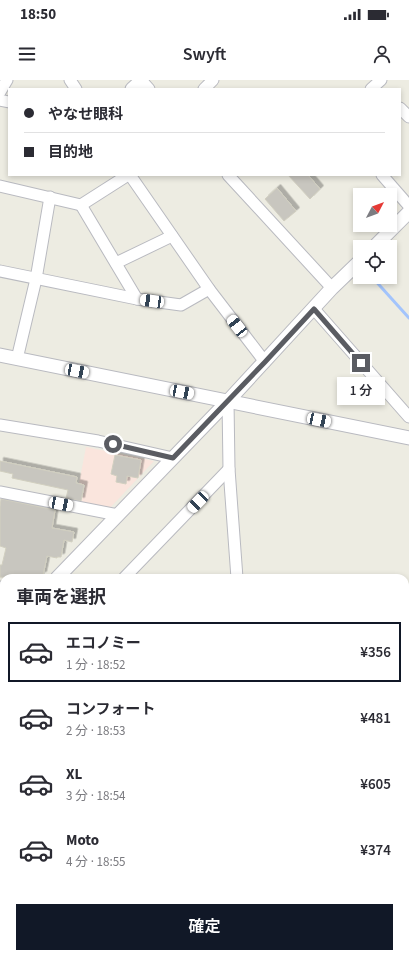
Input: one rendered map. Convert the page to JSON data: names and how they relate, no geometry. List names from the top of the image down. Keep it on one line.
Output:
{"north":"top right","page":{"status":"18:50","header":"Swyft","banner":["やなせ眼科","目的地"],"bubble":"1 分","heading":"車両を選択","list":[{"name":"エコノミー","note":"1 分 · 18:52","value":"¥356"},{"name":"コンフォート","note":"2 分 · 18:53","value":"¥481"},{"name":"XL","note":"3 分 · 18:54","value":"¥605"},{"name":"Moto","note":"4 分 · 18:55","value":"¥374"}],"buttons":"確定"}}
